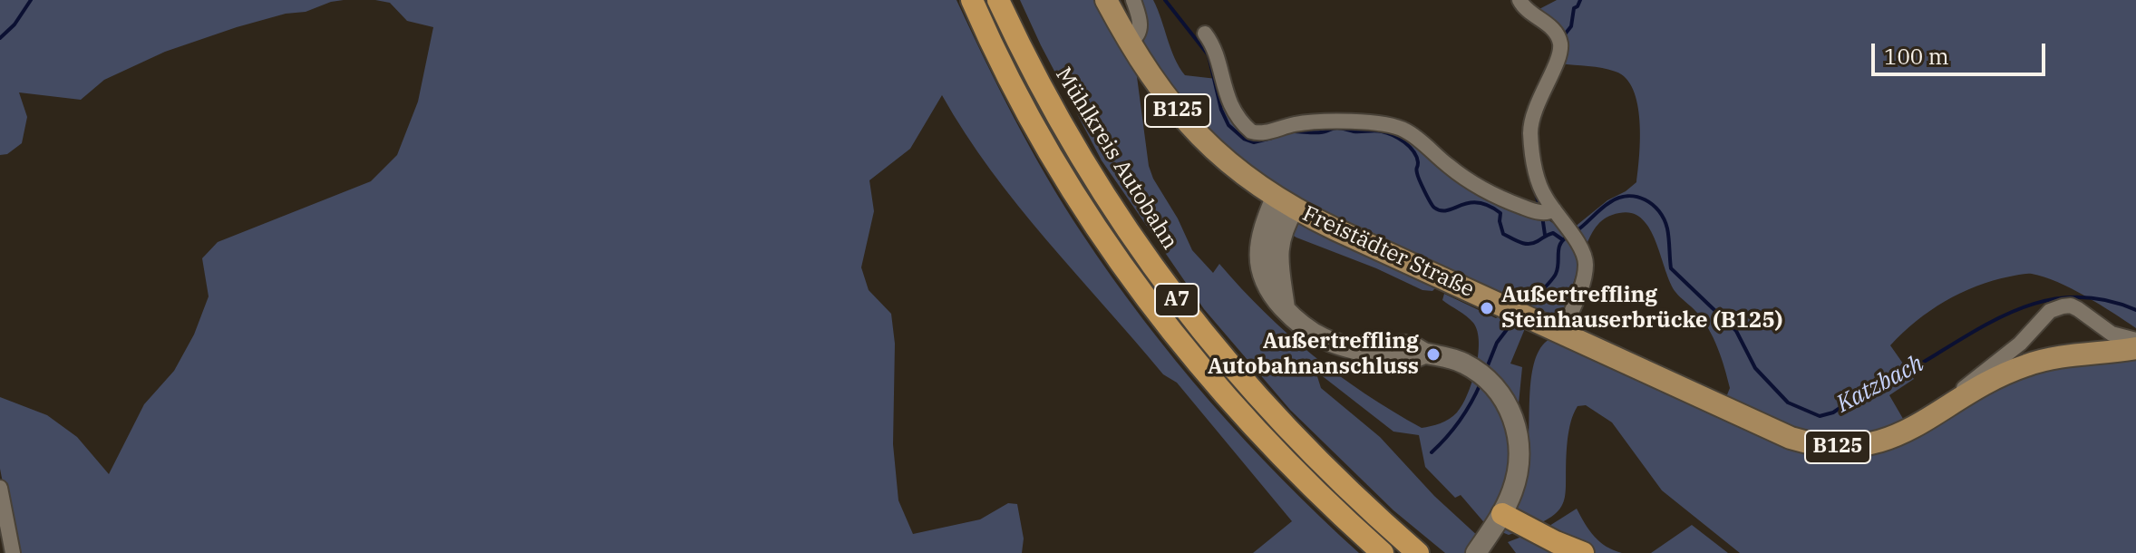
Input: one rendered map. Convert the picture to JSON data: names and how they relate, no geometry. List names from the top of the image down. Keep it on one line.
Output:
{"streets":{"highway":["Mühlkreis Autobahn","A7"],"main road":["B125","Freistädter Straße"]},"water":["Katzbach"],"places":["Außertreffling Steinhauserbrücke (B125)","Außertreffling Autobahnanschluss"],"scale_bar":"100 m"}
